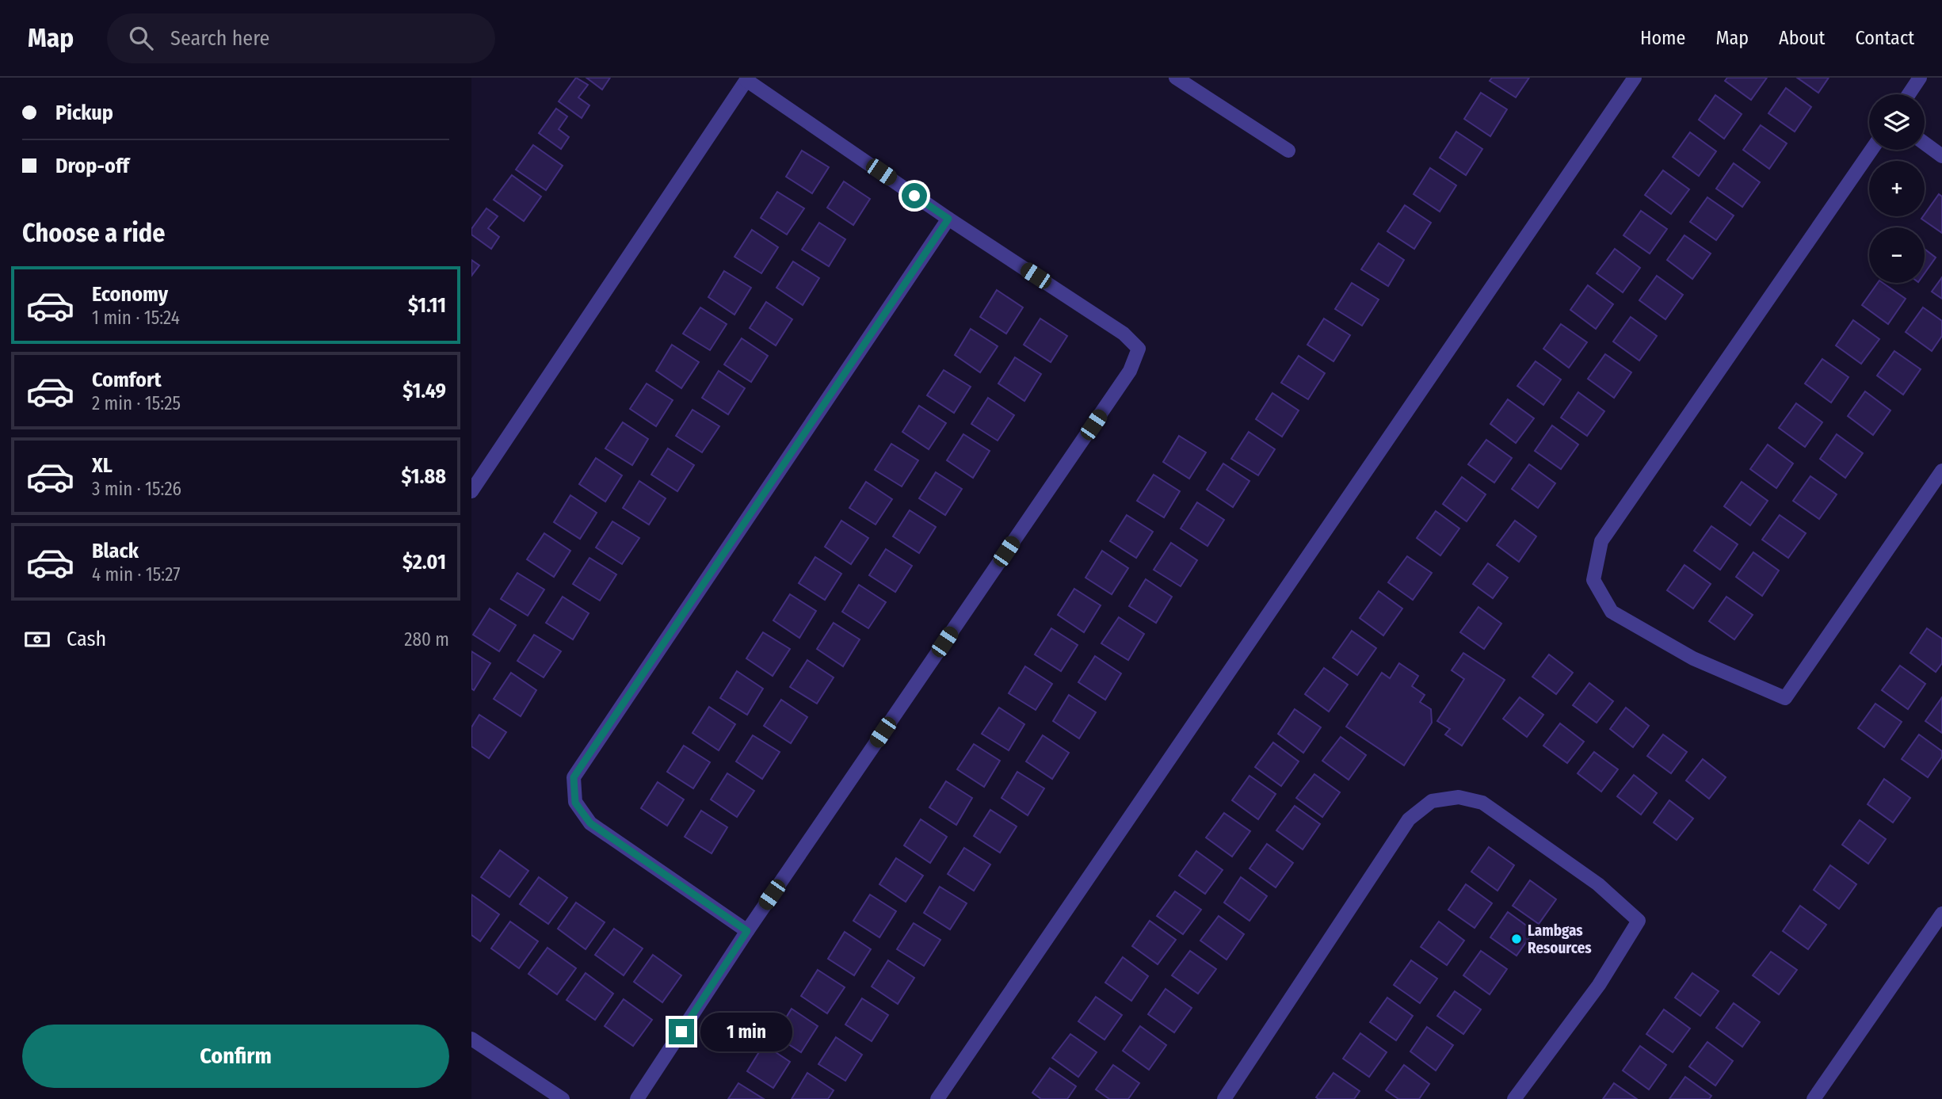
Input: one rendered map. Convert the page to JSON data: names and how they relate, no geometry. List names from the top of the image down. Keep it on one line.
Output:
{"places":["Lambgas Resources"],"page":{"header":"Map","search":"Search here","nav":["Home","Map","About","Contact"],"banner":["Pickup","Drop-off"],"map_buttons":["+","−"],"heading":"Choose a ride","list":[{"name":"Economy","note":"1 min · 15:24","value":"$1.11"},{"name":"Comfort","note":"2 min · 15:25","value":"$1.49"},{"name":"XL","note":"3 min · 15:26","value":"$1.88"},{"name":"Black","note":"4 min · 15:27","value":"$2.01"}],"pay":["Cash","280 m"],"bubble":"1 min","buttons":"Confirm"}}
